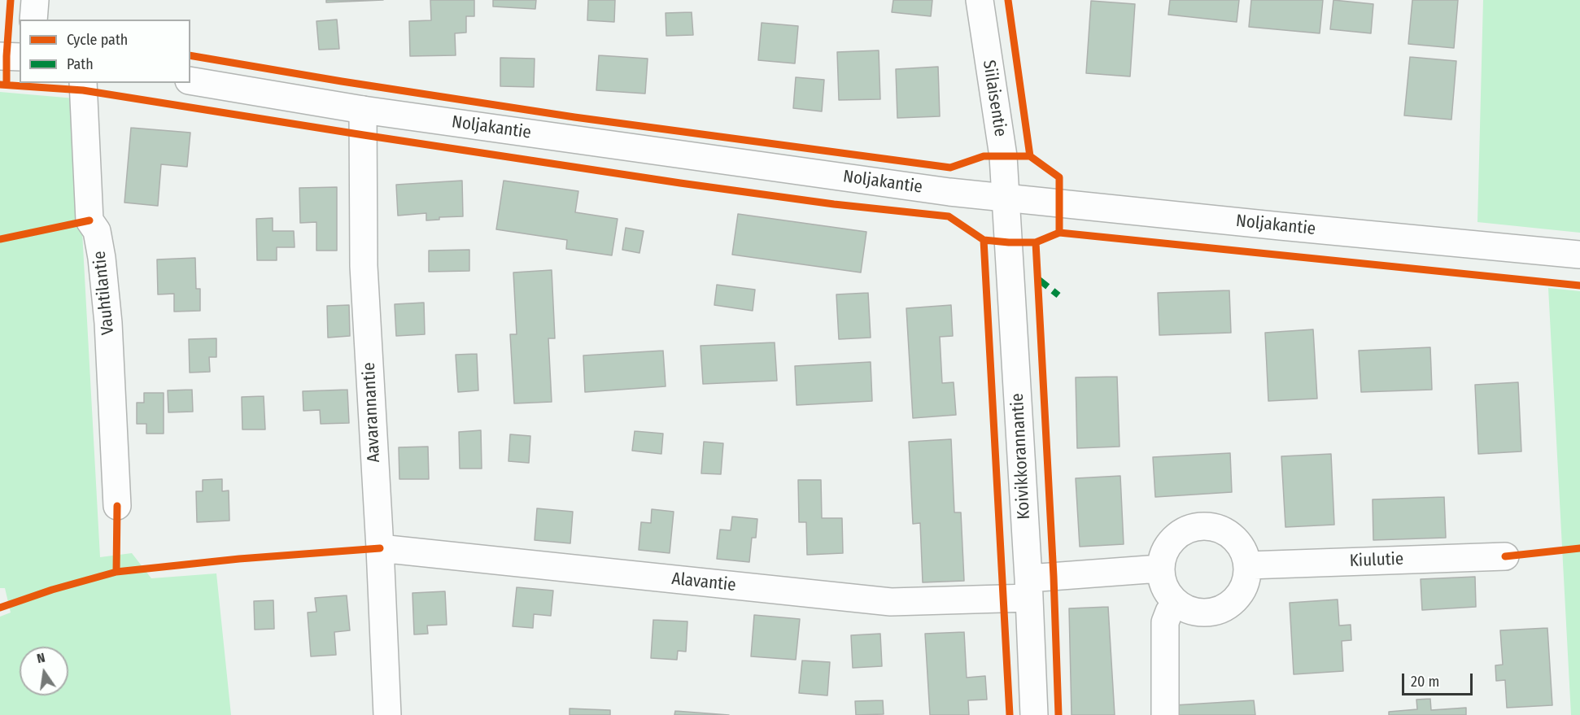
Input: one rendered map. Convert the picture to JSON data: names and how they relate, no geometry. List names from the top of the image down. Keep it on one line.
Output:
{"streets":{"street":["Siilaisentie","Noljakantie","Vauhtilantie","Aavarannantie","Koivikkorannantie","Kiulutie","Alavantie"]},"crossings":[["Siilaisentie","Noljakantie"],["Siilaisentie","Koivikkorannantie"],["Noljakantie","Aavarannantie"],["Noljakantie","Koivikkorannantie"],["Aavarannantie","Alavantie"],["Koivikkorannantie","Alavantie"]],"legend":["Cycle path","Path"],"scale_bar":"20 m","north":"top"}
